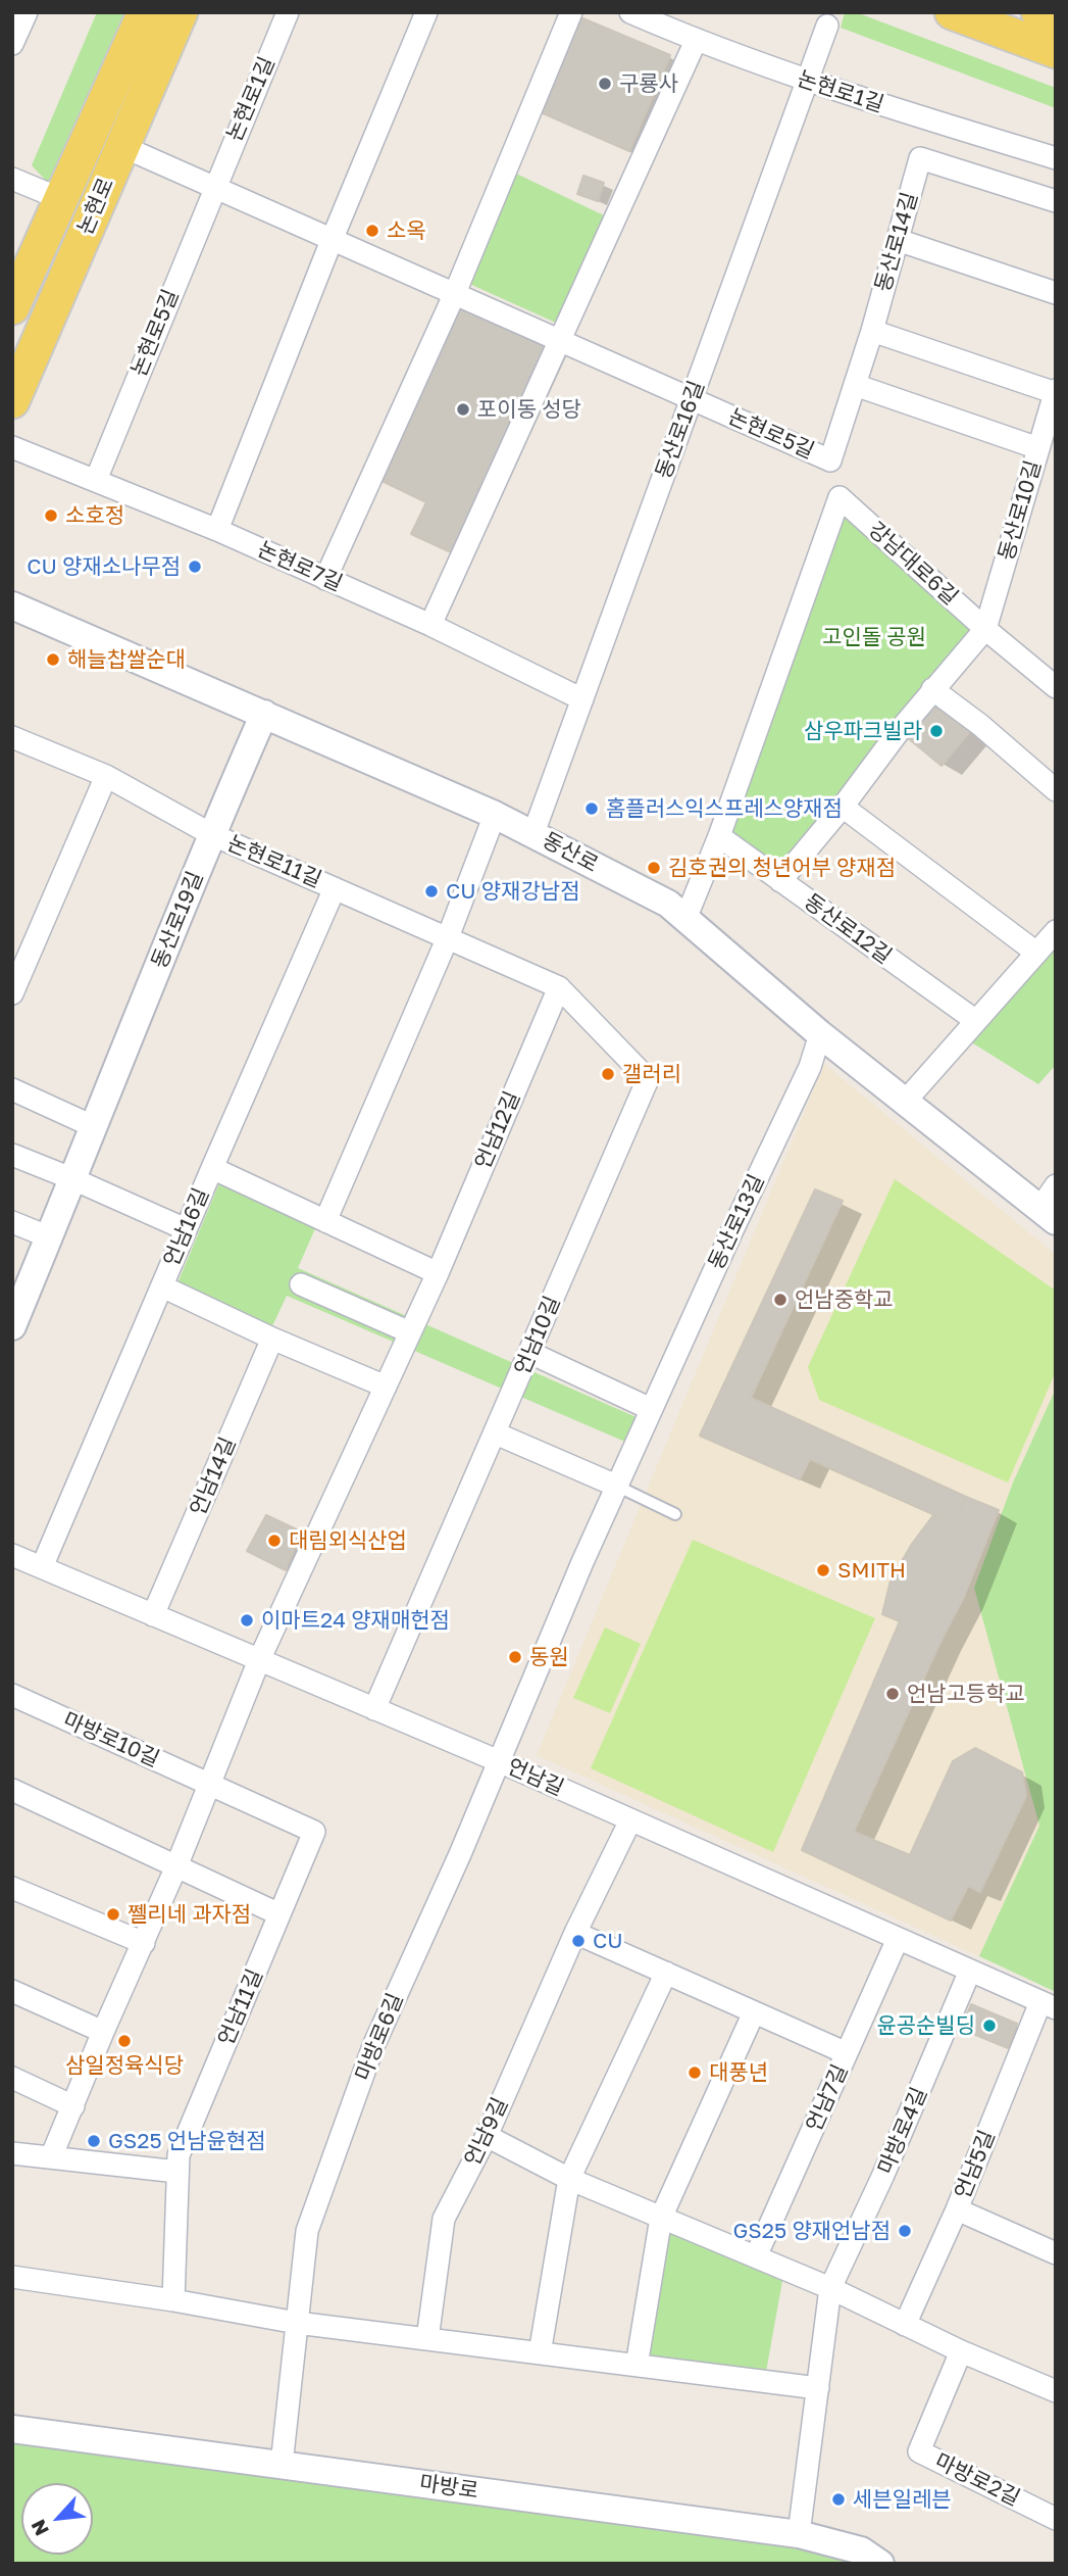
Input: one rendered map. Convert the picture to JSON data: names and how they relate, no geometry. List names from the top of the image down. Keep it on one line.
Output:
{"streets":{"main road":["논현로"],"street":["논현로1길","동산로14길","논현로5길","동산로16길","동산로10길","강남대로6길","논현로7길","동산로","논현로11길","동산로19길","동산로12길","언남12길","동산로13길","언남16길","언남10길","언남14길","마방로10길","언남길","언남11길","마방로6길","언남7길","마방로4길","언남9길","언남5길","마방로2길","마방로"]},"crossings":[["논현로1길","논현로5길"],["논현로1길","동산로16길"],["논현로","논현로5길"],["동산로14길","논현로5길"],["동산로14길","동산로10길"],["논현로5길","동산로16길"],["논현로5길","강남대로6길"],["논현로5길","논현로7길"],["동산로16길","논현로7길"],["동산로16길","동산로"],["동산로10길","강남대로6길"],["동산로","동산로19길"],["동산로","동산로13길"],["논현로11길","동산로19길"],["논현로11길","언남12길"],["논현로11길","언남16길"],["논현로11길","언남10길"],["언남12길","언남10길"],["언남12길","언남길"],["동산로13길","언남길"],["동산로13길","마방로6길"],["언남16길","언남길"],["언남10길","언남길"],["언남14길","언남길"],["마방로10길","언남11길"],["언남길","마방로6길"],["언남길","언남7길"],["언남길","마방로4길"],["언남길","언남9길"],["언남길","언남5길"],["마방로6길","마방로"],["마방로4길","마방로"]],"parks":["고인돌 공원"],"places":["구룡사","소옥","포이동 성당","소호정","CU 양재소나무점","해늘찹쌀순대","삼우파크빌라","홈플러스익스프레스양재점","김호권의 청년어부 양재점","CU 양재강남점","갤러리","언남중학교","대림외식산업","SMITH","이마트24 양재매헌점","동원","언남고등학교","쩰리네 과자점","CU","윤공순빌딩","삼일정육식당","대풍년","GS25 언남윤현점","GS25 양재언남점","세븐일레븐"],"north":"bottom left"}
